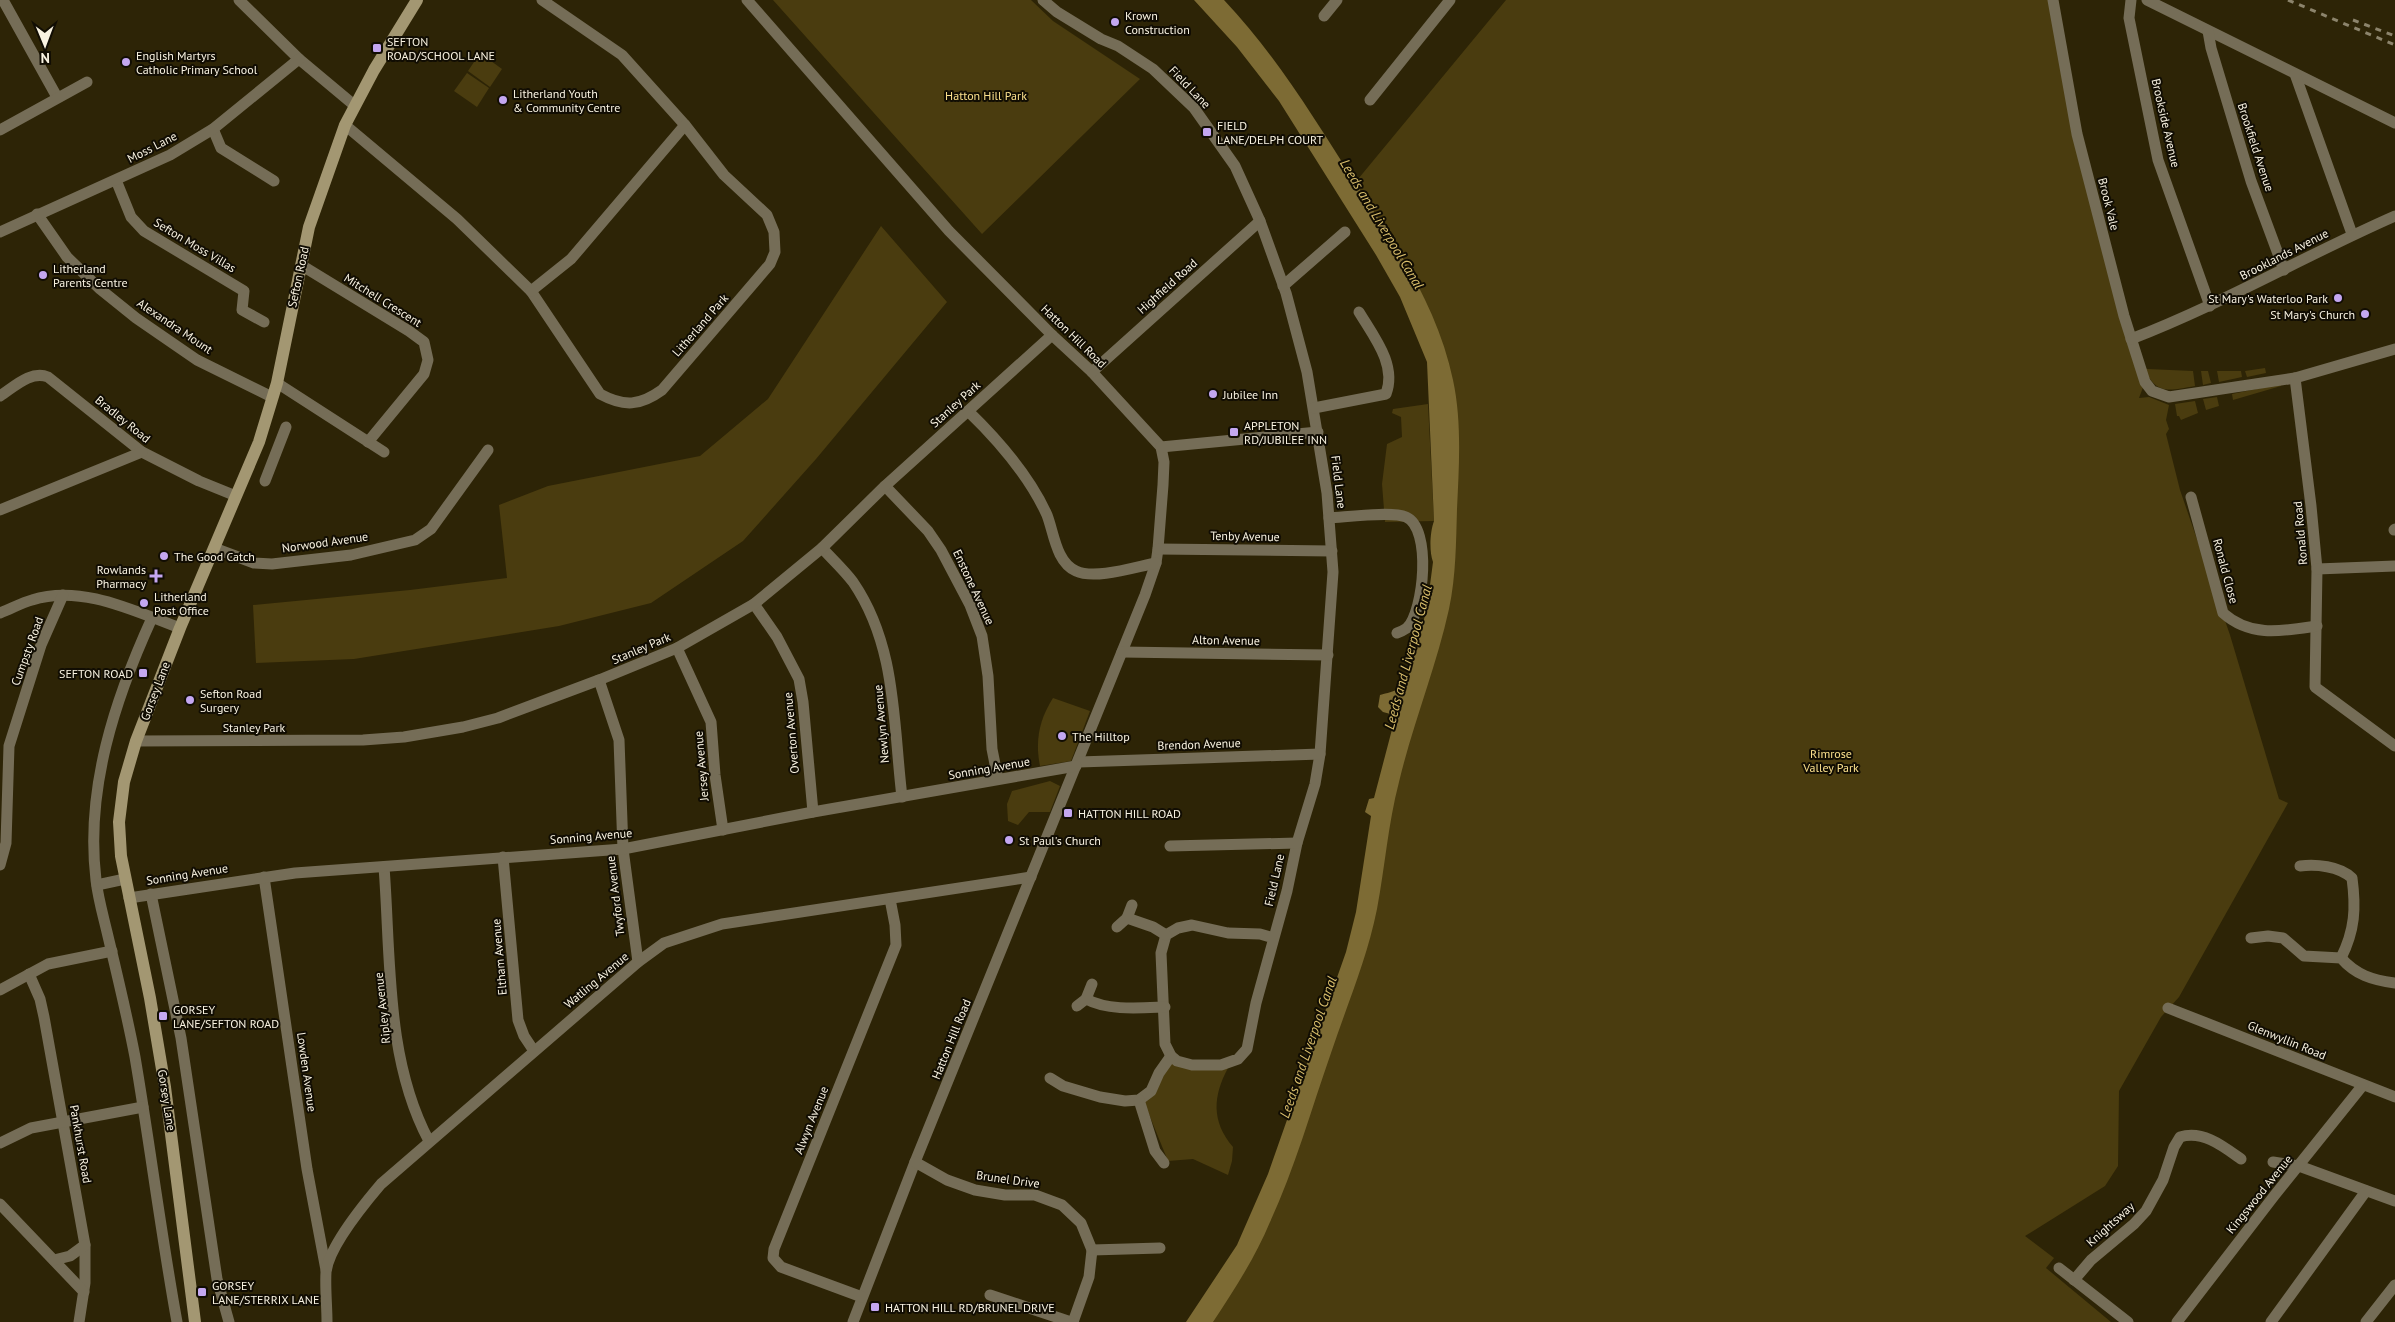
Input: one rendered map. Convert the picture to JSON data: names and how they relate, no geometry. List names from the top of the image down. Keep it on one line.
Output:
{"streets":{"main road":["Sefton Road","Gorsey Lane"],"street":["Field Lane","Brookside Avenue","Moss Lane","Brookfield Avenue","Brook Vale","Sefton Moss Villas","Brooklands Avenue","Highfield Road","Mitchell Crescent","Litherland Park","Alexandra Mount","Hatton Hill Road","Stanley Park","Bradley Road","Ronald Road","Tenby Avenue","Norwood Avenue","Ronald Close","Enstone Avenue","Alton Avenue","Cumpsty Road","Newlyn Avenue","Overton Avenue","Brendon Avenue","Jersey Avenue","Sonning Avenue","Twyford Avenue","Eltham Avenue","Watling Avenue","Ripley Avenue","Glenwyllin Road","Lowden Avenue","Alwyn Avenue","Pankhurst Road","Brunel Drive","Kingswood Avenue","Knightsway"]},"crossings":[["Field Lane","Highfield Road"],["Field Lane","Tenby Avenue"],["Field Lane","Alton Avenue"],["Field Lane","Brendon Avenue"],["Brookside Avenue","Brooklands Avenue"],["Moss Lane","Sefton Moss Villas"],["Moss Lane","Alexandra Mount"],["Brookfield Avenue","Brooklands Avenue"],["Brook Vale","Brooklands Avenue"],["Brook Vale","Ronald Road"],["Sefton Road","Mitchell Crescent"],["Sefton Road","Litherland Park"],["Sefton Road","Alexandra Mount"],["Sefton Road","Bradley Road"],["Sefton Road","Norwood Avenue"],["Sefton Road","Gorsey Lane"],["Highfield Road","Hatton Hill Road"],["Hatton Hill Road","Stanley Park"],["Hatton Hill Road","Tenby Avenue"],["Hatton Hill Road","Alton Avenue"],["Hatton Hill Road","Brendon Avenue"],["Hatton Hill Road","Sonning Avenue"],["Hatton Hill Road","Watling Avenue"],["Hatton Hill Road","Alwyn Avenue"],["Hatton Hill Road","Brunel Drive"],["Stanley Park","Enstone Avenue"],["Stanley Park","Gorsey Lane"],["Stanley Park","Newlyn Avenue"],["Stanley Park","Overton Avenue"],["Stanley Park","Jersey Avenue"],["Stanley Park","Twyford Avenue"],["Ronald Road","Ronald Close"],["Enstone Avenue","Sonning Avenue"],["Gorsey Lane","Sonning Avenue"],["Newlyn Avenue","Sonning Avenue"],["Overton Avenue","Sonning Avenue"],["Brendon Avenue","Sonning Avenue"],["Jersey Avenue","Sonning Avenue"],["Sonning Avenue","Twyford Avenue"],["Sonning Avenue","Eltham Avenue"],["Sonning Avenue","Ripley Avenue"],["Sonning Avenue","Lowden Avenue"],["Twyford Avenue","Watling Avenue"],["Eltham Avenue","Watling Avenue"],["Watling Avenue","Ripley Avenue"],["Watling Avenue","Lowden Avenue"],["Watling Avenue","Alwyn Avenue"],["Glenwyllin Road","Kingswood Avenue"]],"water":["Leeds and Liverpool Canal"],"parks":["Hatton Hill Park","Rimrose Valley Park"],"places":{"other":["Krown Construction","English Martyrs Catholic Primary School","Litherland Youth & Community Centre","Litherland Parents Centre","St Mary's Waterloo Park","St Mary's Church","Jubilee Inn","The Good Catch","Litherland Post Office","Sefton Road Surgery","The Hilltop","St Paul's Church"],"transit":["SEFTON ROAD/SCHOOL LANE","FIELD LANE/DELPH COURT","APPLETON RD/JUBILEE INN","SEFTON ROAD","HATTON HILL ROAD","GORSEY LANE/SEFTON ROAD","GORSEY LANE/STERRIX LANE","HATTON HILL RD/BRUNEL DRIVE"],"health":["Rowlands Pharmacy"]},"north":"bottom"}
